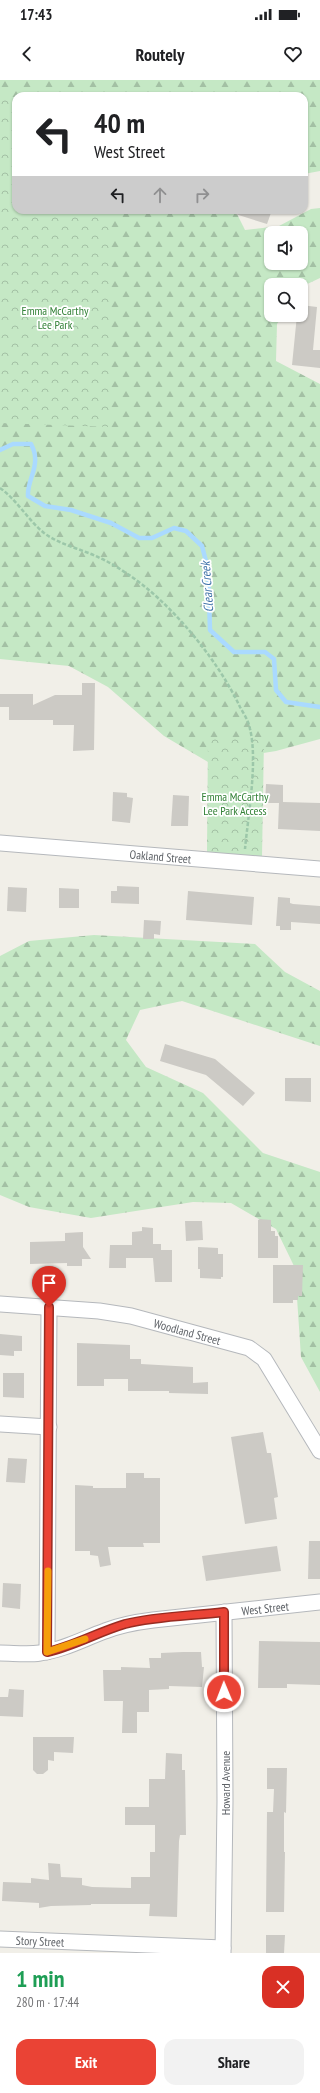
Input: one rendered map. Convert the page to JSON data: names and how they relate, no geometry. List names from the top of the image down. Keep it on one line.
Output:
{"streets":{"street":["Oakland Street","Woodland Street","West Street","Howard Avenue","Story Street"]},"crossings":[["West Street","Howard Avenue"],["Howard Avenue","Story Street"]],"water":["Clear Creek"],"parks":["Emma McCarthy Lee Park","Emma McCarthy Lee Park Access"],"page":{"status":"17:43","header":"Routely","turn":["40 m","West Street"],"heading":["1 min","280 m · 17:44"],"buttons":["Exit","Share"]}}
